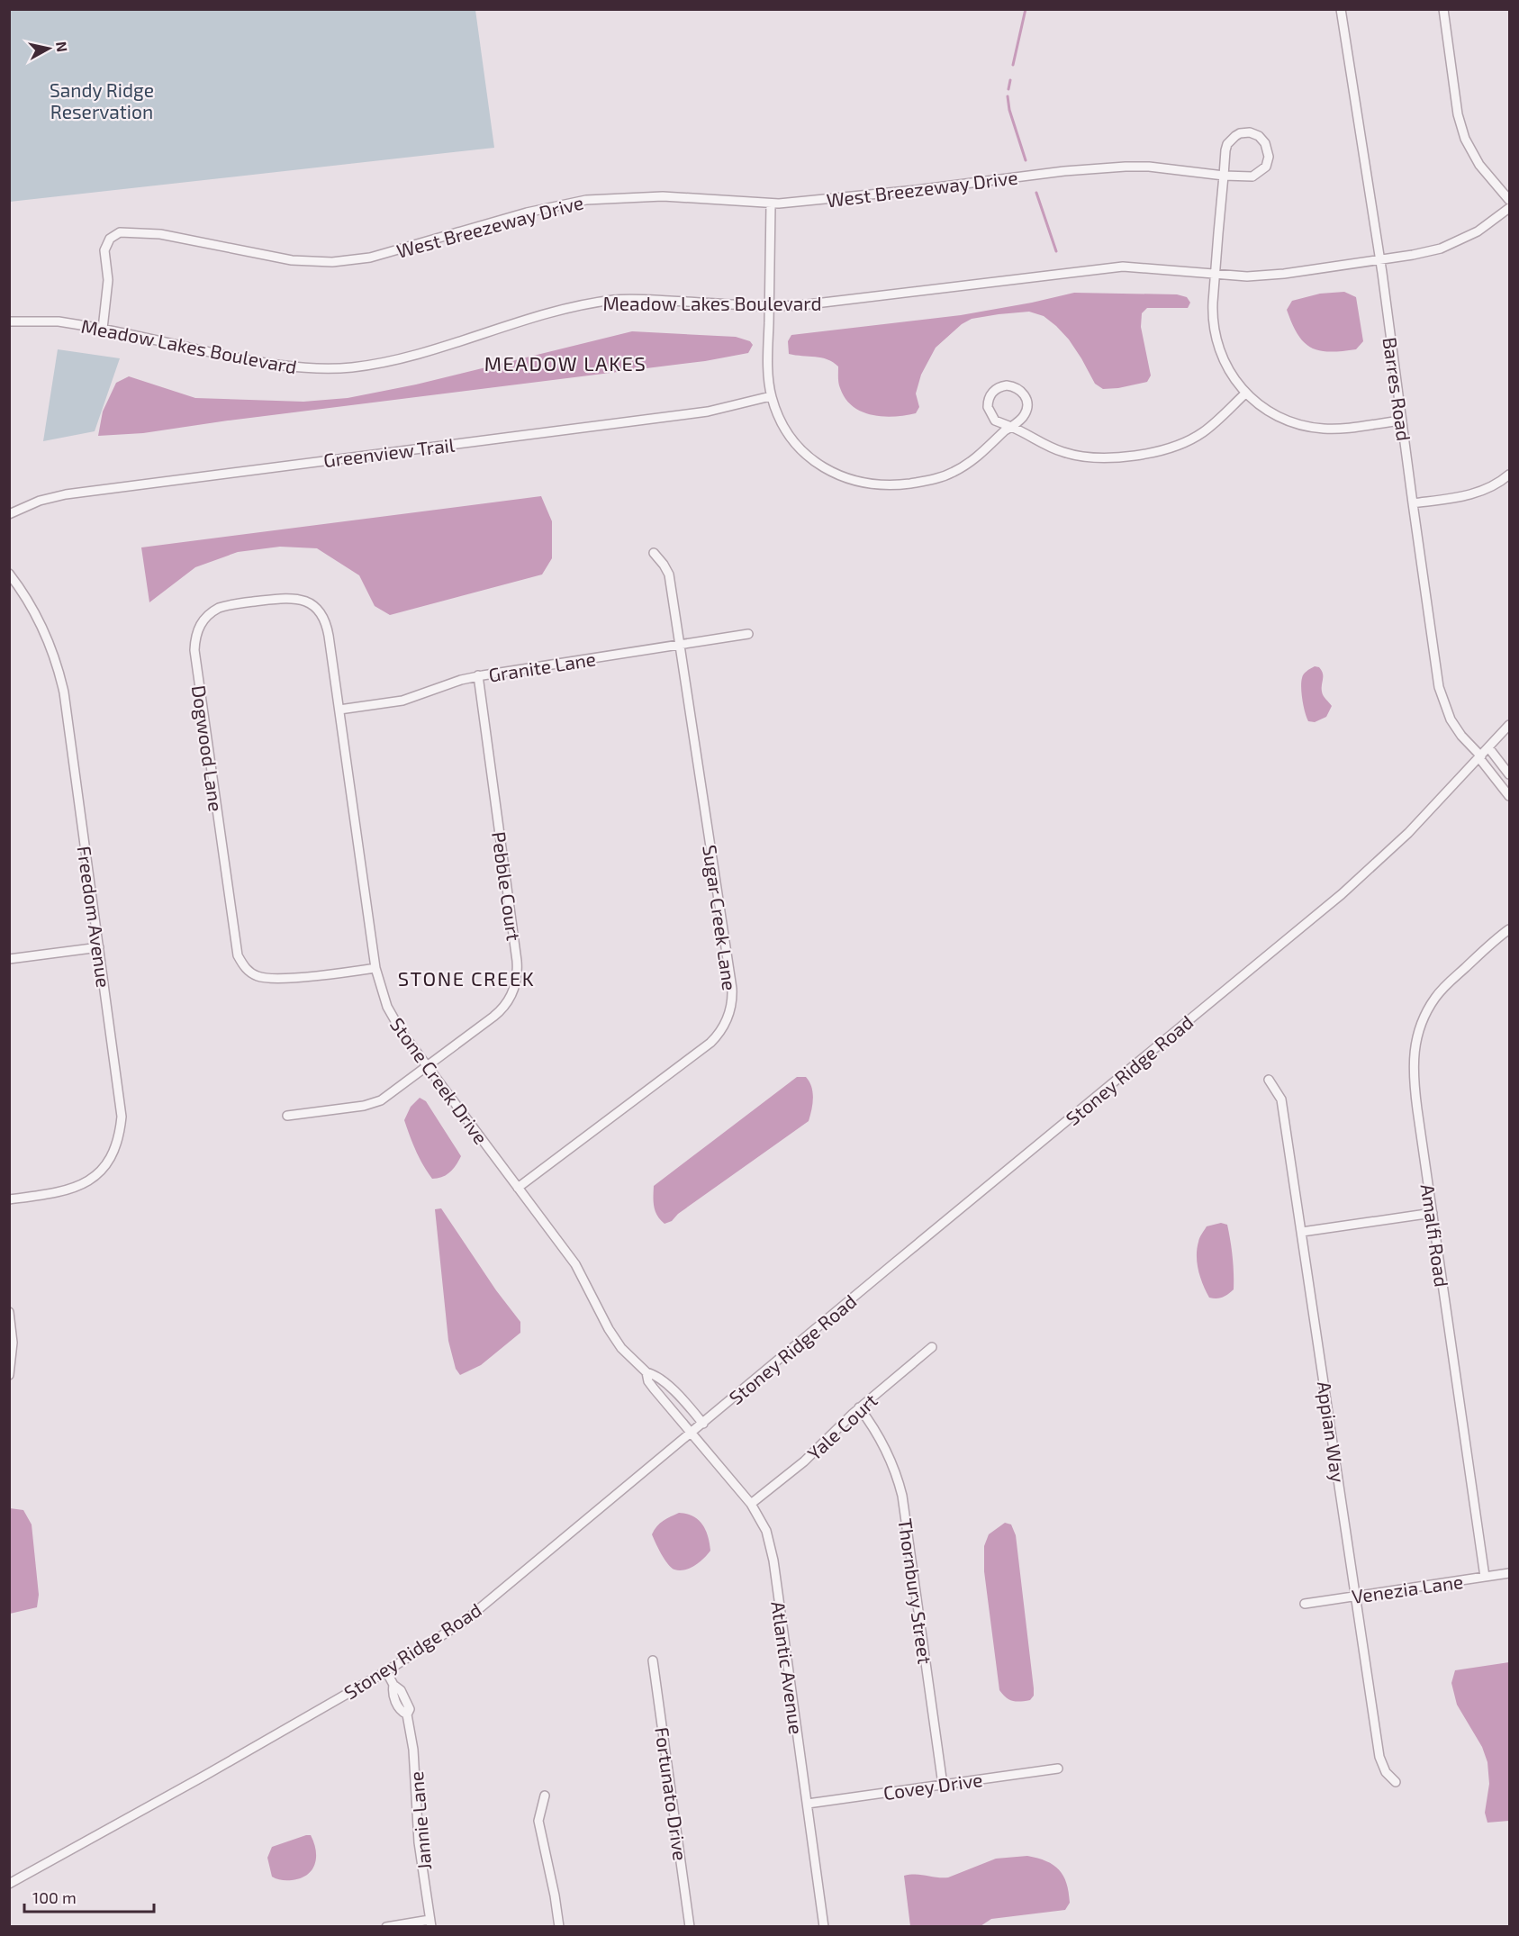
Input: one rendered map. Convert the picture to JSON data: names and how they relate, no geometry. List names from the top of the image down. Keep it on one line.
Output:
{"streets":{"street":["West Breezeway Drive","Meadow Lakes Boulevard","Barres Road","Greenview Trail","Granite Lane","Dogwood Lane","Pebble Court","Freedom Avenue","Sugar Creek Lane","Stoney Ridge Road","Stone Creek Drive","Amalfi Road","Yale Court","Appian Way","Venezia Lane","Thornbury Street","Atlantic Avenue","Covey Drive","Fortunato Drive","Jannie Lane"]},"crossings":[["West Breezeway Drive","Meadow Lakes Boulevard"],["West Breezeway Drive","Barres Road"],["Meadow Lakes Boulevard","Barres Road"],["Barres Road","Stoney Ridge Road"],["Granite Lane","Dogwood Lane"],["Granite Lane","Pebble Court"],["Granite Lane","Sugar Creek Lane"],["Granite Lane","Stone Creek Drive"],["Dogwood Lane","Stone Creek Drive"],["Pebble Court","Stone Creek Drive"],["Sugar Creek Lane","Stone Creek Drive"],["Stoney Ridge Road","Stone Creek Drive"],["Stoney Ridge Road","Atlantic Avenue"],["Stoney Ridge Road","Jannie Lane"],["Stone Creek Drive","Atlantic Avenue"],["Amalfi Road","Venezia Lane"],["Yale Court","Thornbury Street"],["Yale Court","Atlantic Avenue"],["Appian Way","Venezia Lane"],["Thornbury Street","Covey Drive"],["Atlantic Avenue","Covey Drive"]],"districts":["MEADOW LAKES","STONE CREEK"],"parks":["Sandy Ridge Reservation"],"scale_bar":"100 m","north":"right"}
